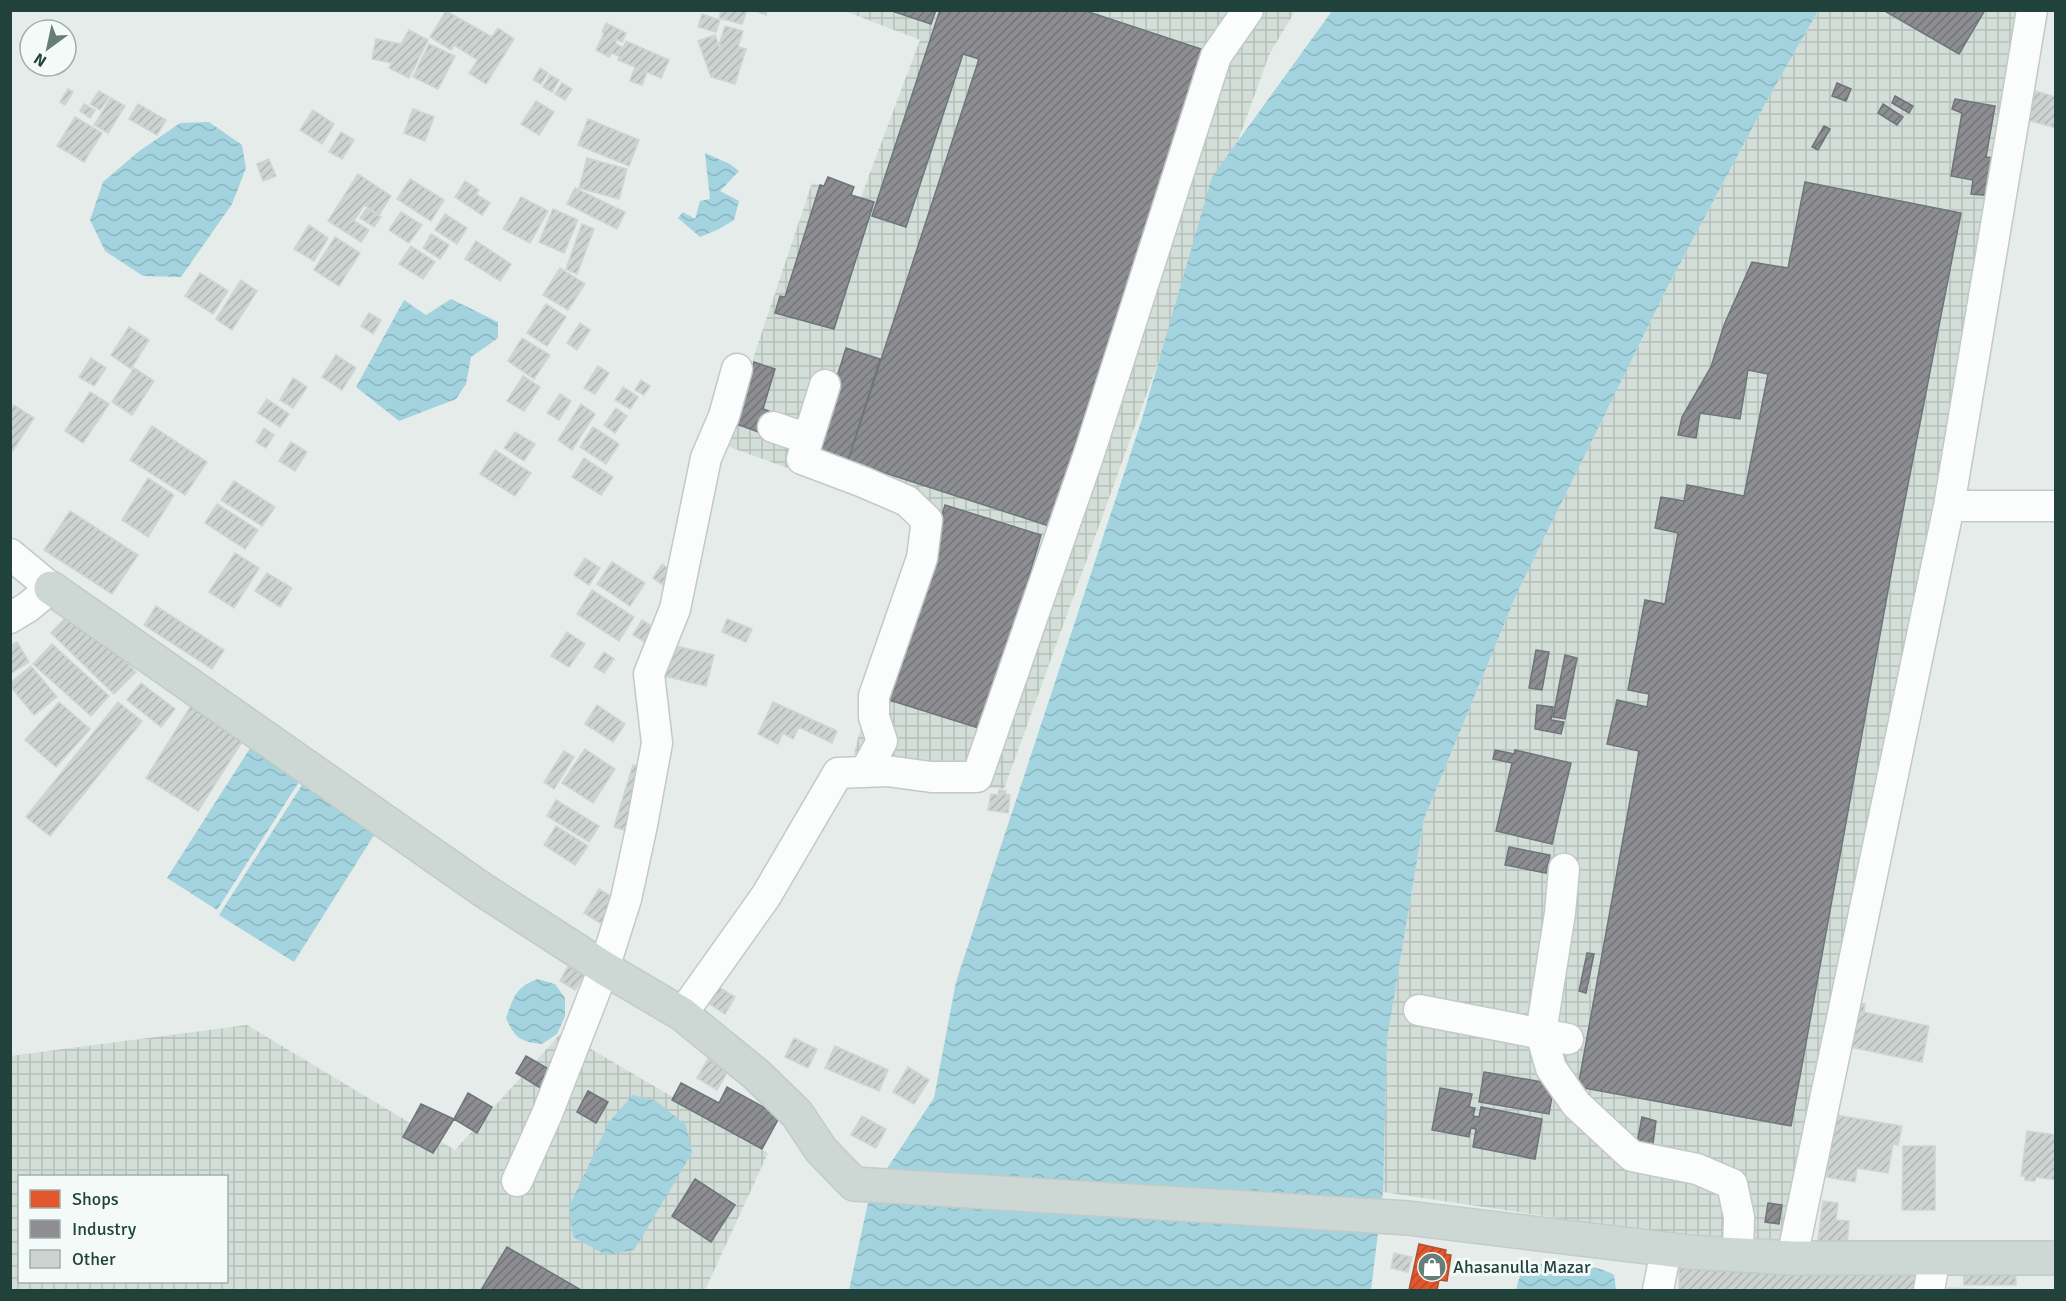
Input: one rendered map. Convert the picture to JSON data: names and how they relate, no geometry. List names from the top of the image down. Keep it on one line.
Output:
{"places":{"shop":["Ahasanulla Mazar"]},"legend":["Shops","Industry","Other"],"north":"bottom left"}
